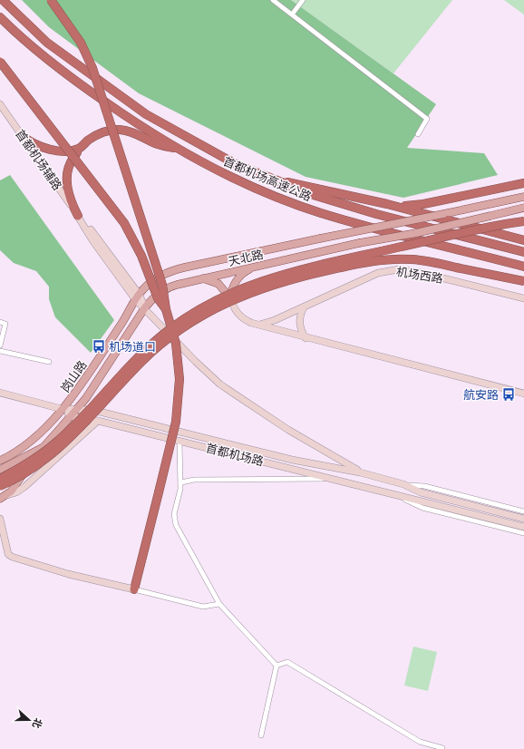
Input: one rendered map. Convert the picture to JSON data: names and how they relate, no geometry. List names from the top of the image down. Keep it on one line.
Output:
{"streets":{"highway":["首都机场高速公路"],"main road":["天北路","岗山路"],"street":["首都机场辅路","机场西路","首都机场路"]},"crossings":[["首都机场辅路","天北路"],["首都机场辅路","岗山路"],["首都机场辅路","首都机场路"],["天北路","岗山路"],["天北路","首都机场路"],["岗山路","首都机场路"]],"places":{"bus stop":["机场道口","航安路"]},"north":"right"}
